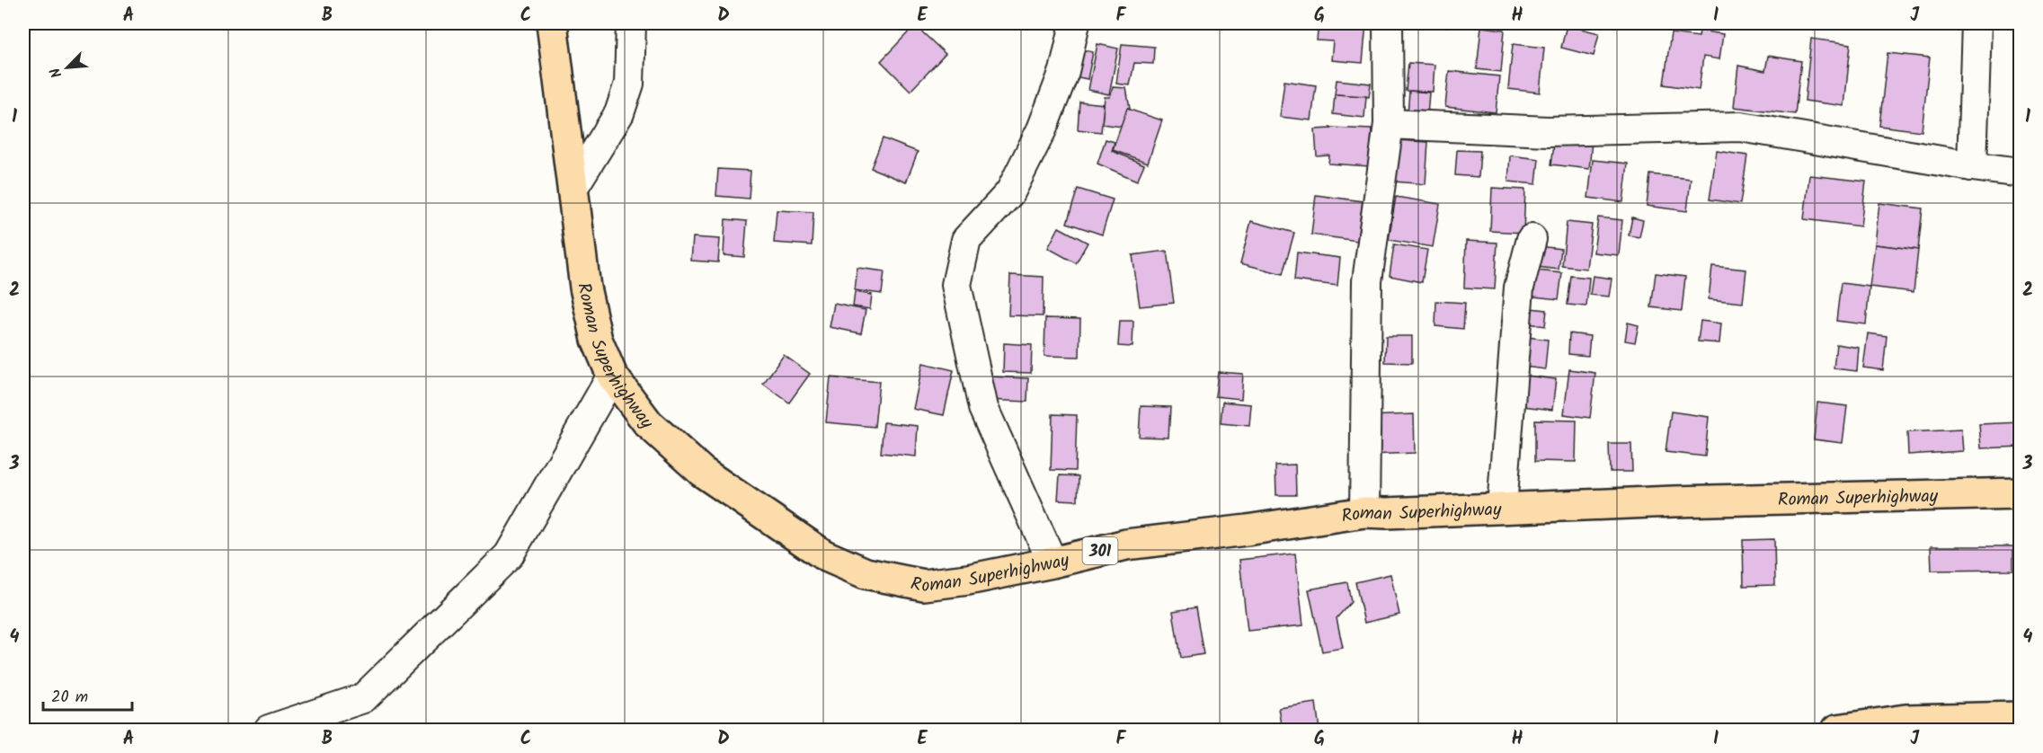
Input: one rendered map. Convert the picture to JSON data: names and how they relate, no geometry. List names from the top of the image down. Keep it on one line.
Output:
{"streets":{"main road":["Roman Superhighway","301"]},"scale_bar":"20 m","north":"bottom left","grid":{"columns":["A","B","C","D","E","F","G","H","I","J"],"rows":["1","2","3","4"]}}
